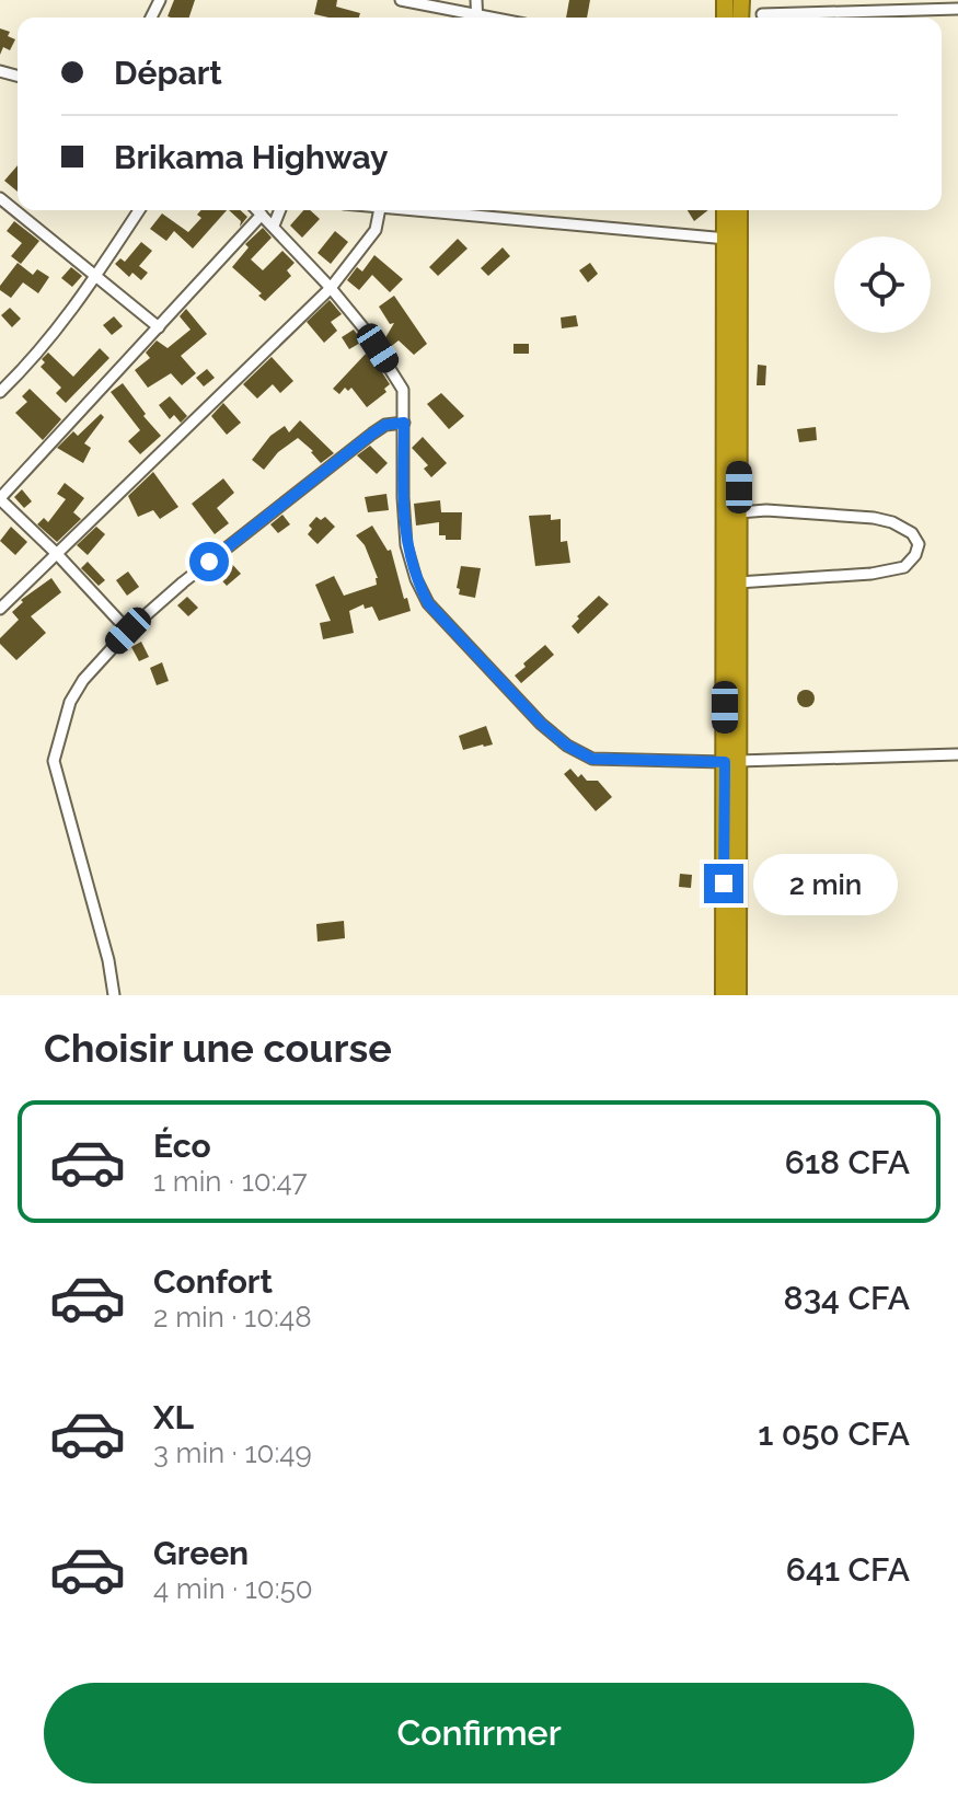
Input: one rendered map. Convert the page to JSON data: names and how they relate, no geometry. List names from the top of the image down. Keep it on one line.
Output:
{"page":{"banner":["Départ","Brikama Highway"],"bubble":"2 min","heading":"Choisir une course","list":[{"name":"Éco","note":"1 min · 10:47","value":"618 CFA"},{"name":"Confort","note":"2 min · 10:48","value":"834 CFA"},{"name":"XL","note":"3 min · 10:49","value":"1 050 CFA"},{"name":"Green","note":"4 min · 10:50","value":"641 CFA"}],"buttons":"Confirmer"}}
